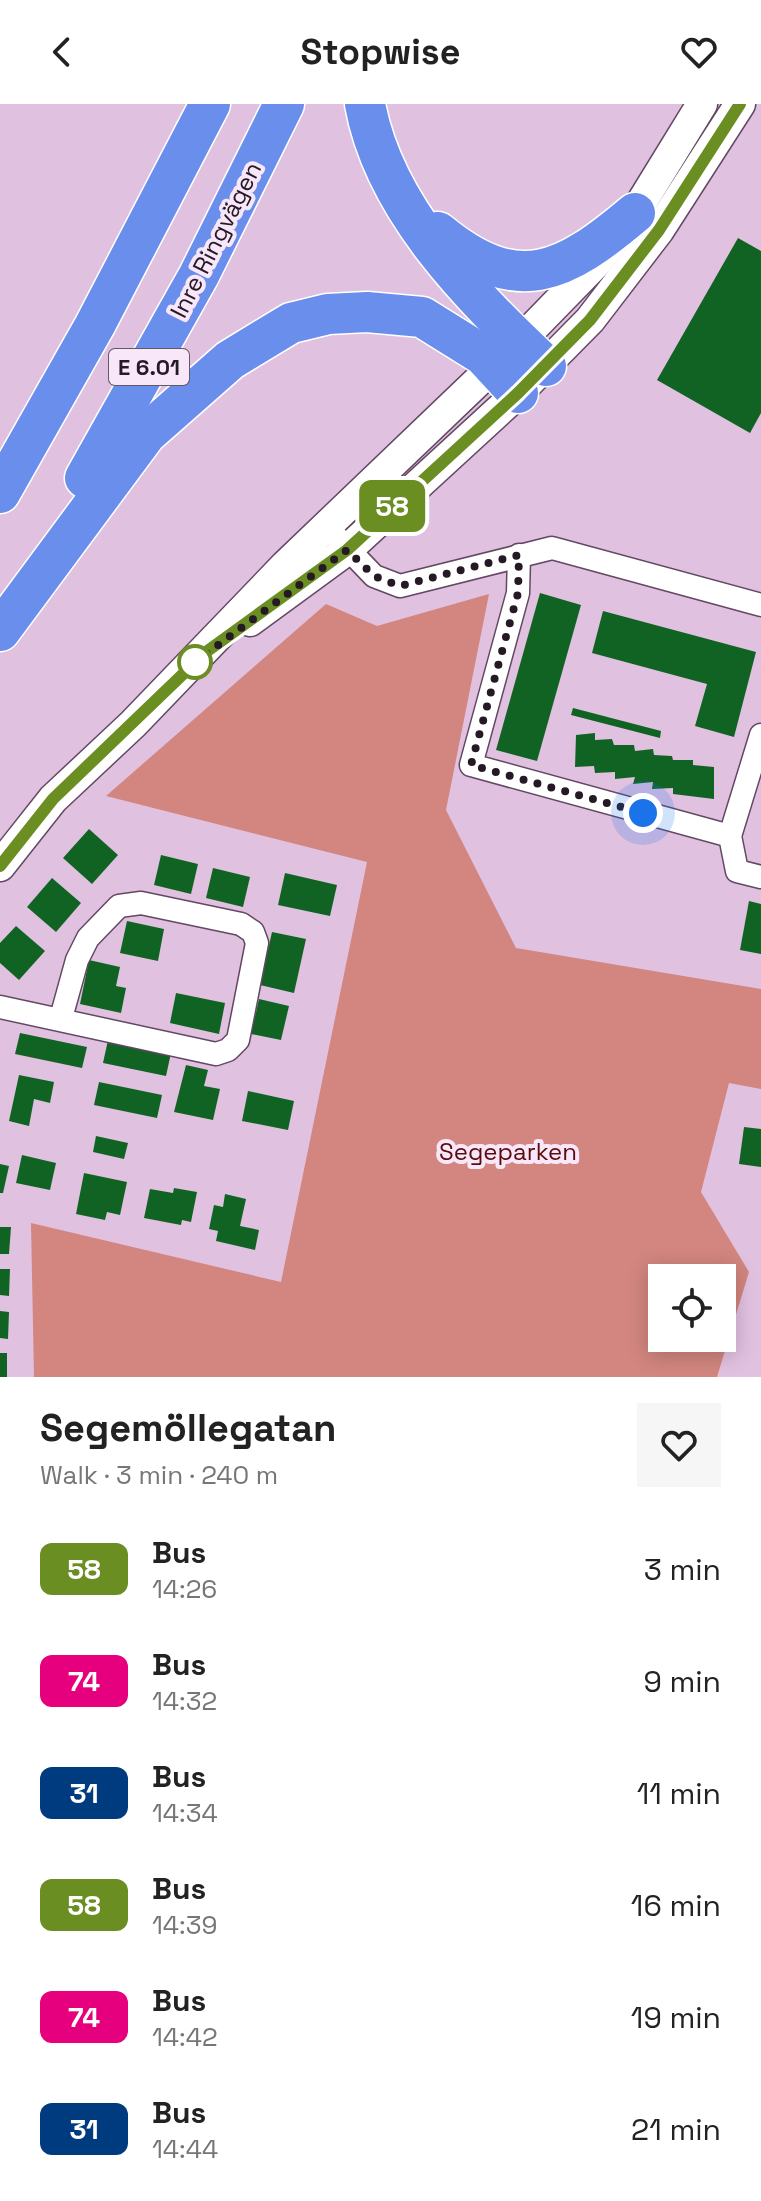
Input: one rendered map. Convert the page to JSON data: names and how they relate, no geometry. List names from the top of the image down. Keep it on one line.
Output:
{"streets":{"highway":["Inre Ringvägen","E 6.01"]},"parks":["Segeparken"],"lines":["bus line 58"],"page":{"header":"Stopwise","on_map":"58","heading":["Segemöllegatan","Walk · 3 min · 240 m"],"list":[{"mark":"58","name":"Bus","note":"14:26","value":"3 min"},{"mark":"74","name":"Bus","note":"14:32","value":"9 min"},{"mark":"31","name":"Bus","note":"14:34","value":"11 min"},{"mark":"58","name":"Bus","note":"14:39","value":"16 min"},{"mark":"74","name":"Bus","note":"14:42","value":"19 min"},{"mark":"31","name":"Bus","note":"14:44","value":"21 min"}]}}
